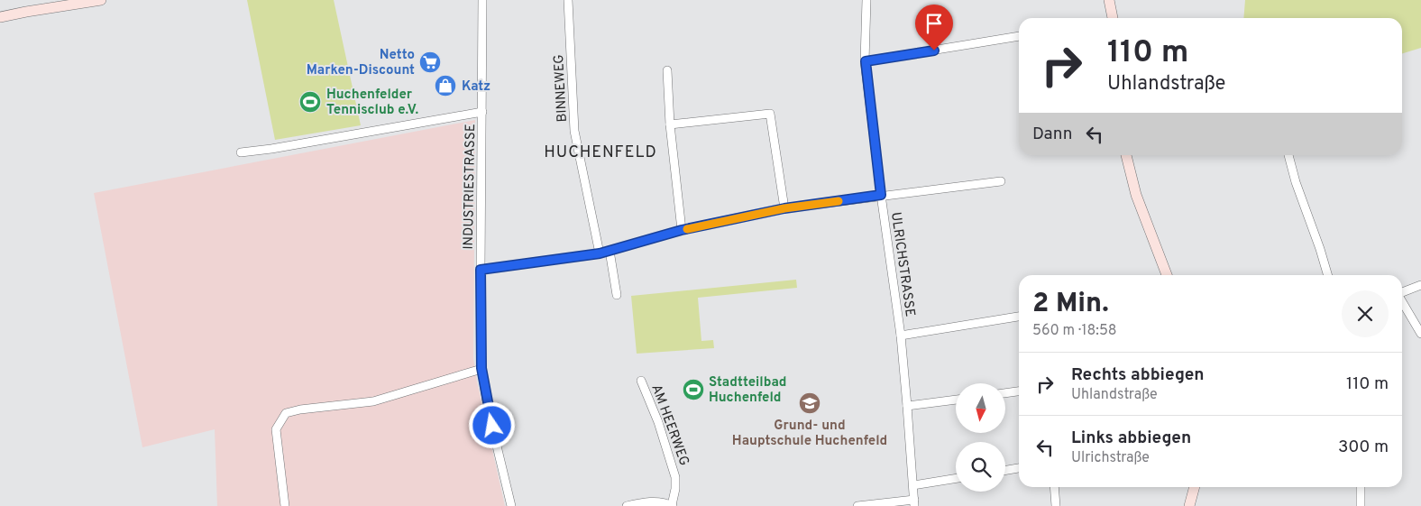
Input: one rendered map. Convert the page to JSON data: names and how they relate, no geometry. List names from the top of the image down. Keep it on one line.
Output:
{"streets":{"street":["BINNEWEG","INDUSTRIESTRASSE","ULRICHSTRASSE","AM HEERWEG"]},"districts":["HUCHENFELD"],"places":{"supermarket":["Netto Marken-Discount"],"shop":["Katz"],"sports":["Huchenfelder Tennisclub e.V.","Stadtteilbad Huchenfeld"],"school or university":["Grund- und Hauptschule Huchenfeld"]},"north":"bottom","page":{"turn":["110 m","Uhlandstraße"],"then":"Dann","heading":["2 Min.","560 m · 18:58"],"list":[{"name":"Rechts abbiegen","note":"Uhlandstraße","value":"110 m"},{"name":"Links abbiegen","note":"Ulrichstraße","value":"300 m"}]}}
